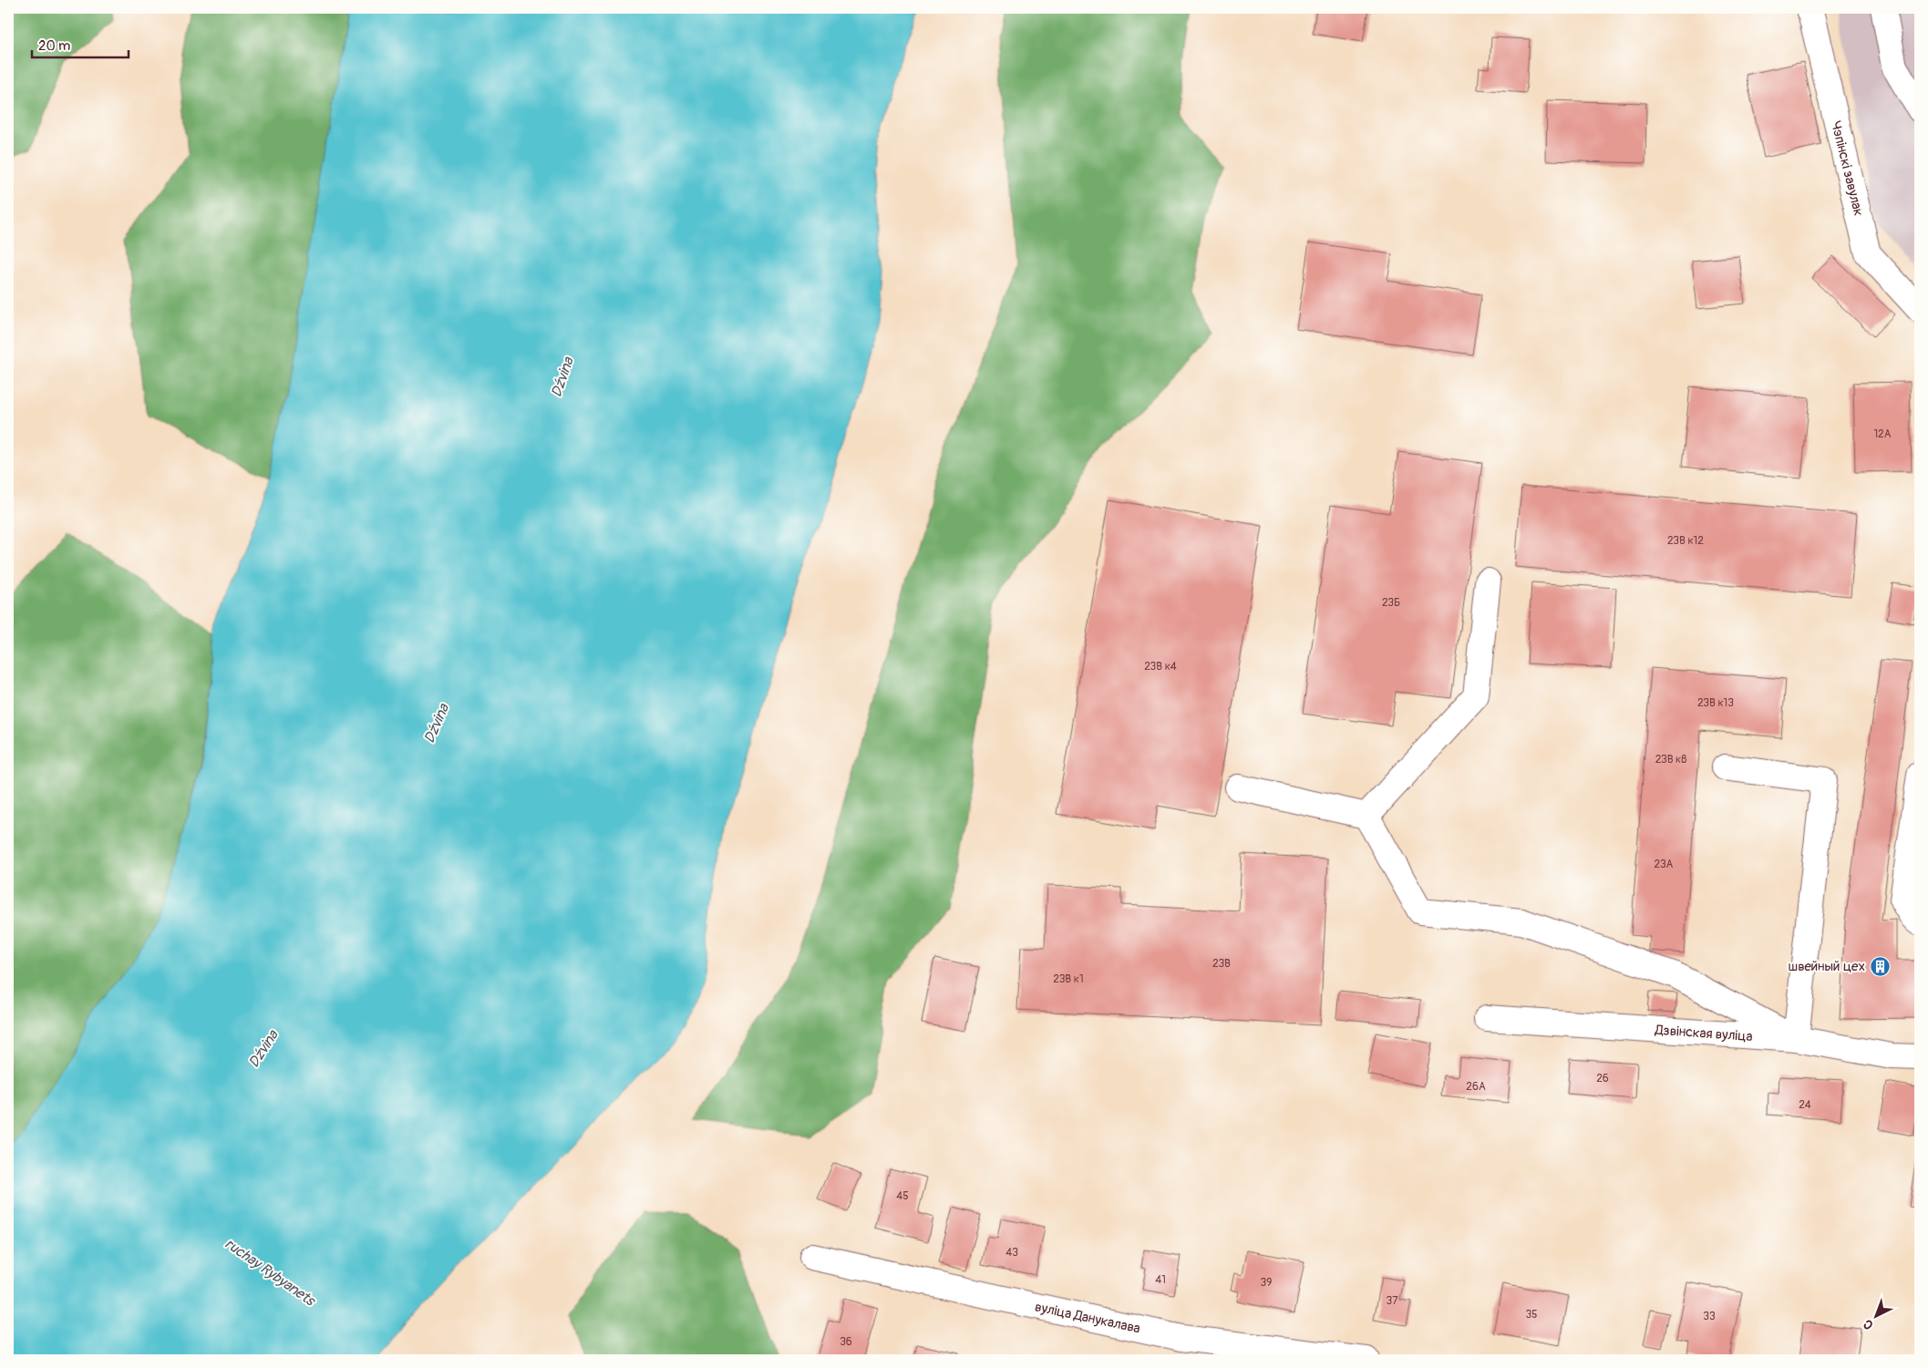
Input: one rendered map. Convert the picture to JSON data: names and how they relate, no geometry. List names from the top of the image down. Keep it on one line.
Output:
{"streets":{"street":["Чэпінскі завулак","Дзвінская вуліца","вуліца Данукалава"]},"water":["Dźvina","ruchay Rybyanets"],"places":{"building":["швейный цех"]},"house_numbers":["12А","23В к12","23Б","23В к4","23В к13","23В к8","23А","23В","23В к1","26","26А","24","45","43","41","39","37","35","33","36"],"scale_bar":"20 m","north":"bottom left"}
